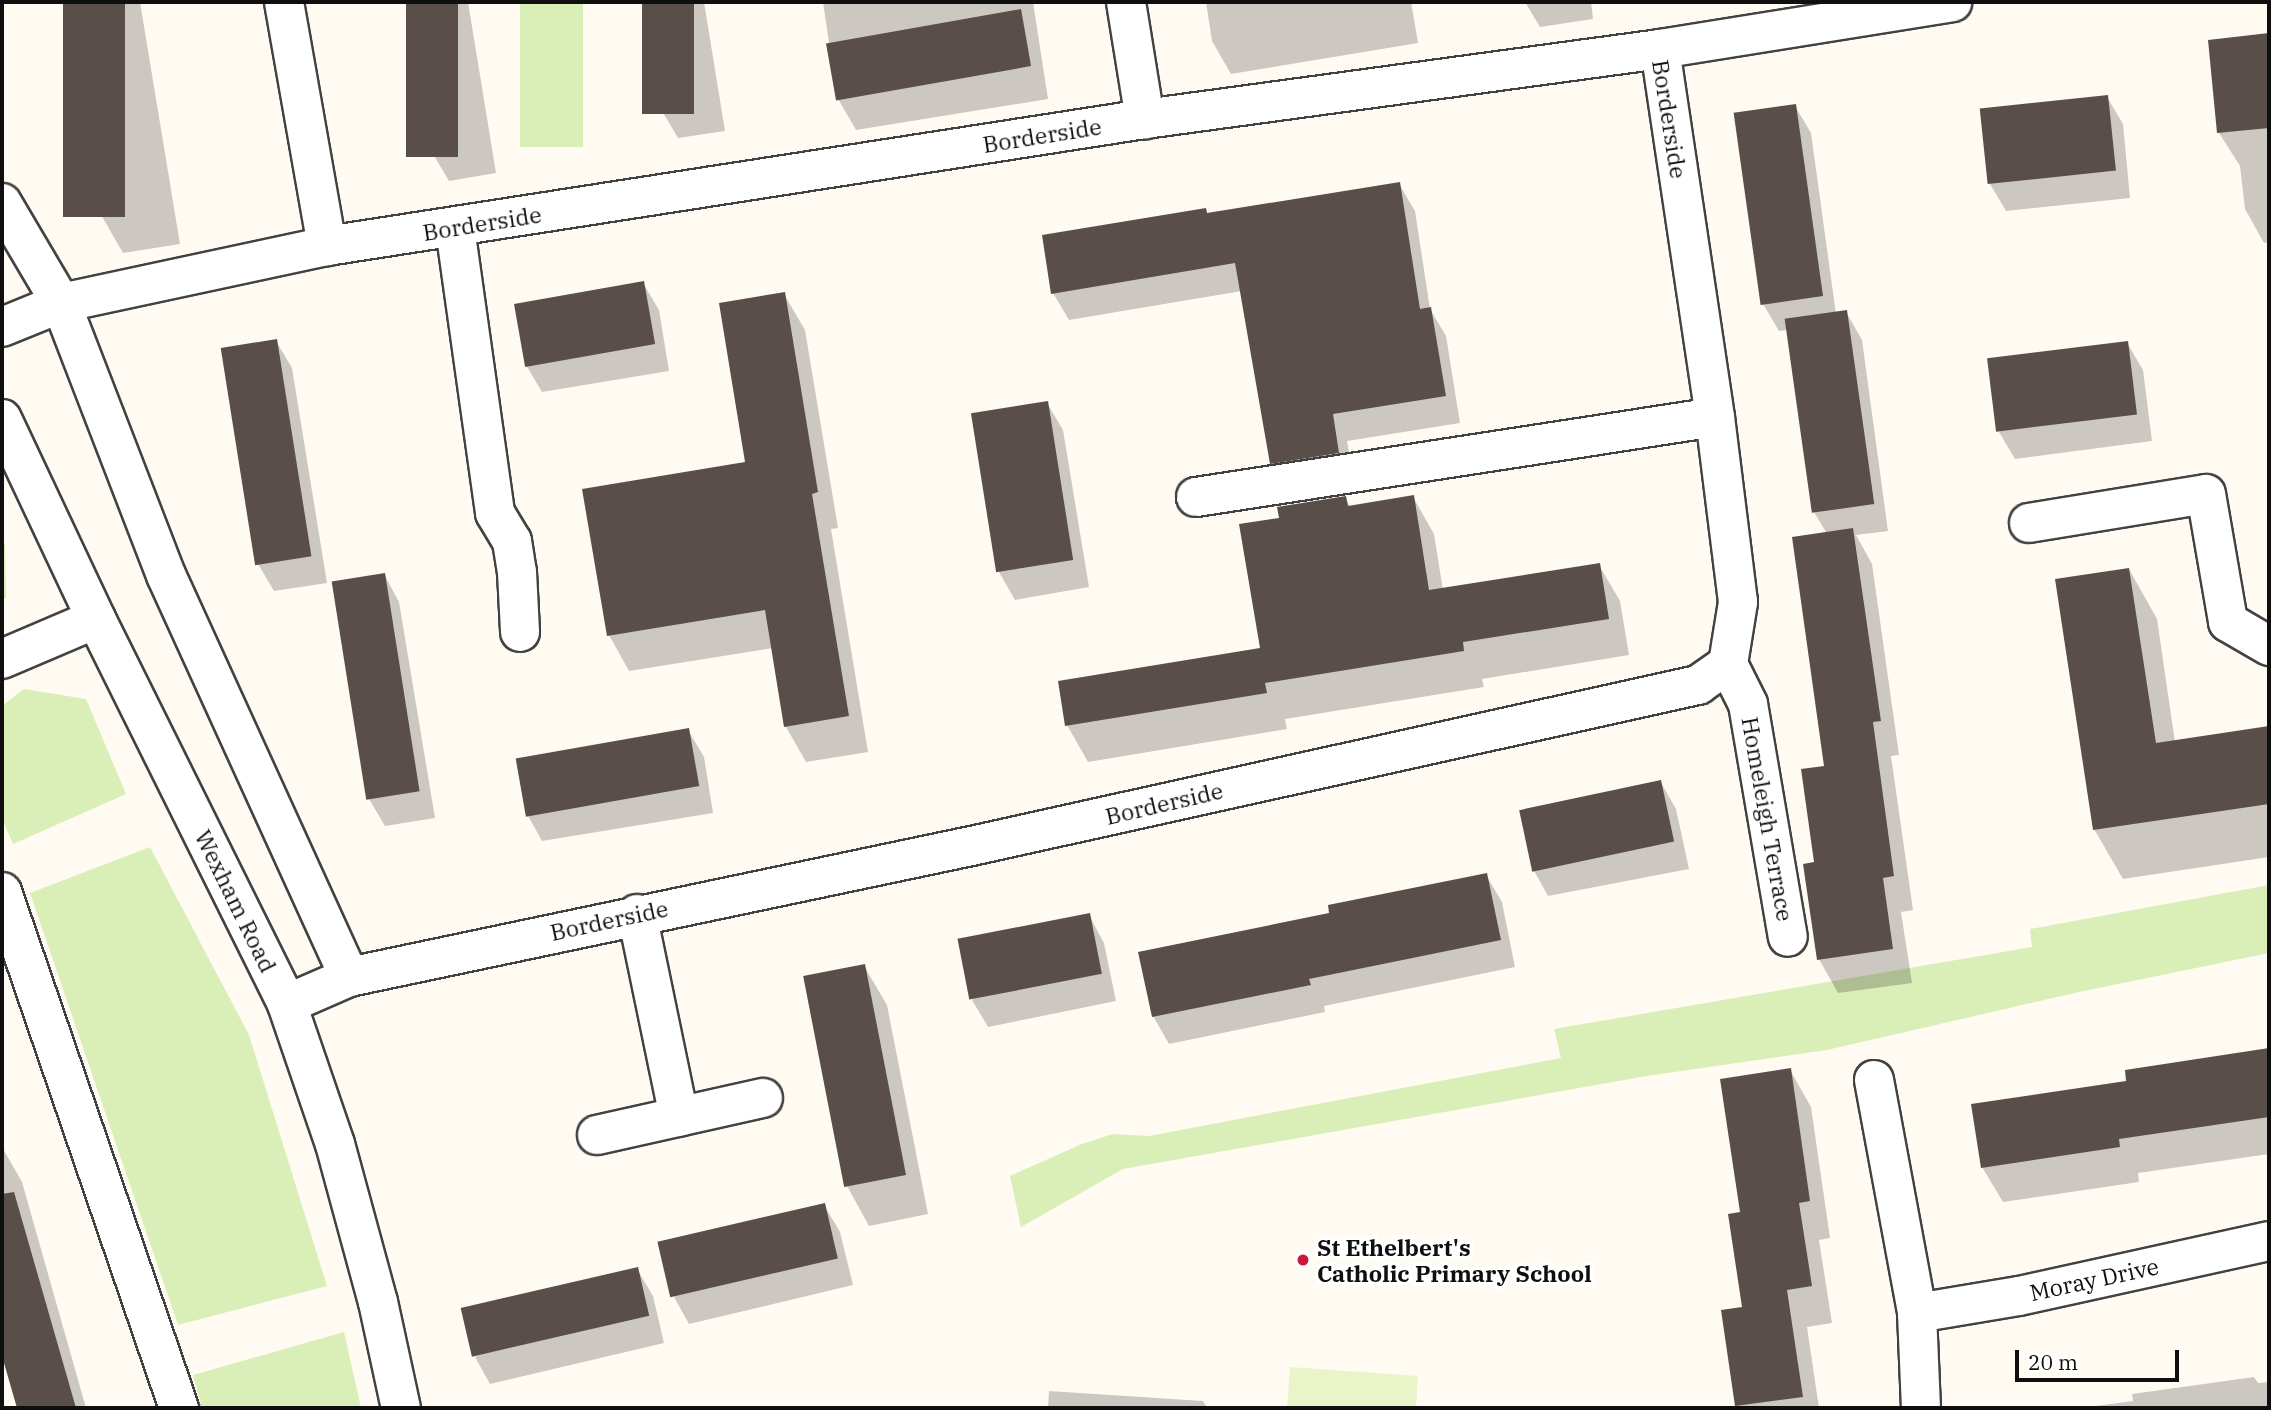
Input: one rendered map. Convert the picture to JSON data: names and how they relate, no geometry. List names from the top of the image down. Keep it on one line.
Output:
{"streets":{"street":["Borderside","Homeleigh Terrace","Wexham Road","Moray Drive"]},"crossings":[["Borderside","Homeleigh Terrace"],["Borderside","Wexham Road"]],"places":["St Ethelbert's Catholic Primary School"],"scale_bar":"20 m"}
